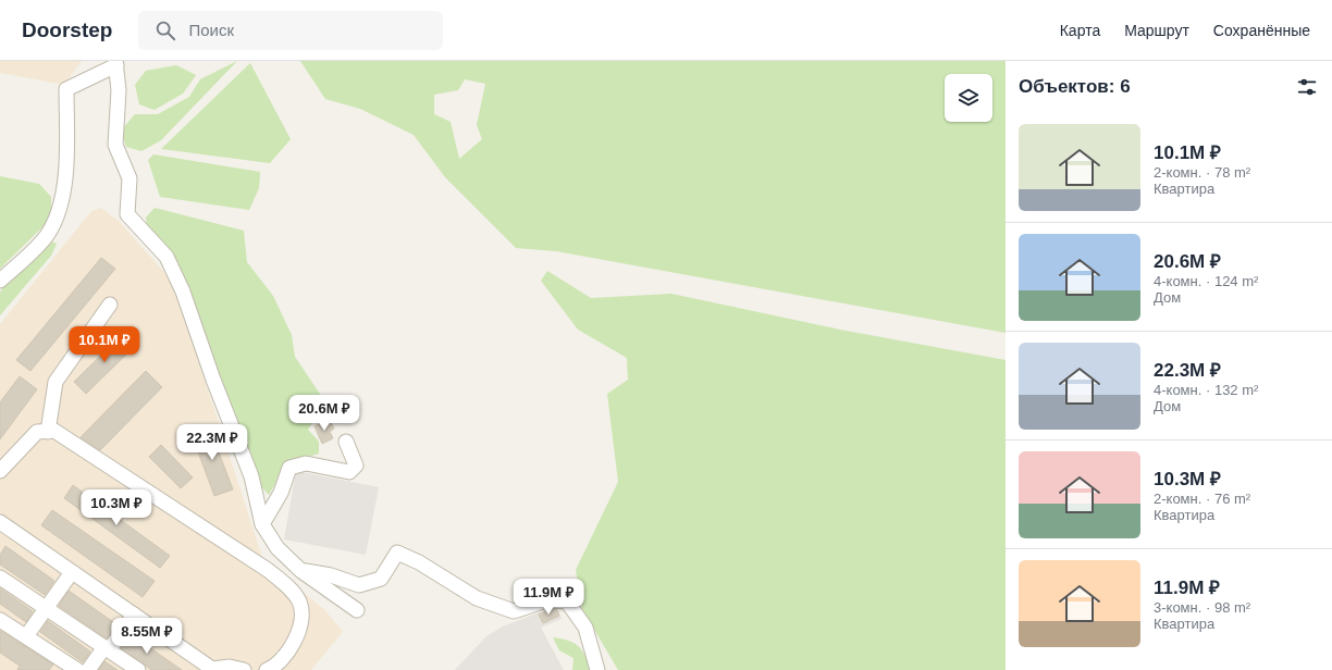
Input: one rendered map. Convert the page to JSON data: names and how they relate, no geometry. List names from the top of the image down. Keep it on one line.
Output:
{"page":{"header":"Doorstep","search":"Поиск","nav":["Карта","Маршрут","Сохранённые"],"heading":"Объектов: 6","list":[{"name":"10.1M ₽","note":"2-комн. · 78 m² · Квартира"},{"name":"20.6M ₽","note":"4-комн. · 124 m² · Дом"},{"name":"22.3M ₽","note":"4-комн. · 132 m² · Дом"},{"name":"10.3M ₽","note":"2-комн. · 76 m² · Квартира"},{"name":"11.9M ₽","note":"3-комн. · 98 m² · Квартира"}],"price":["10.1M ₽","20.6M ₽","22.3M ₽","10.3M ₽","11.9M ₽","8.55M ₽"]}}
